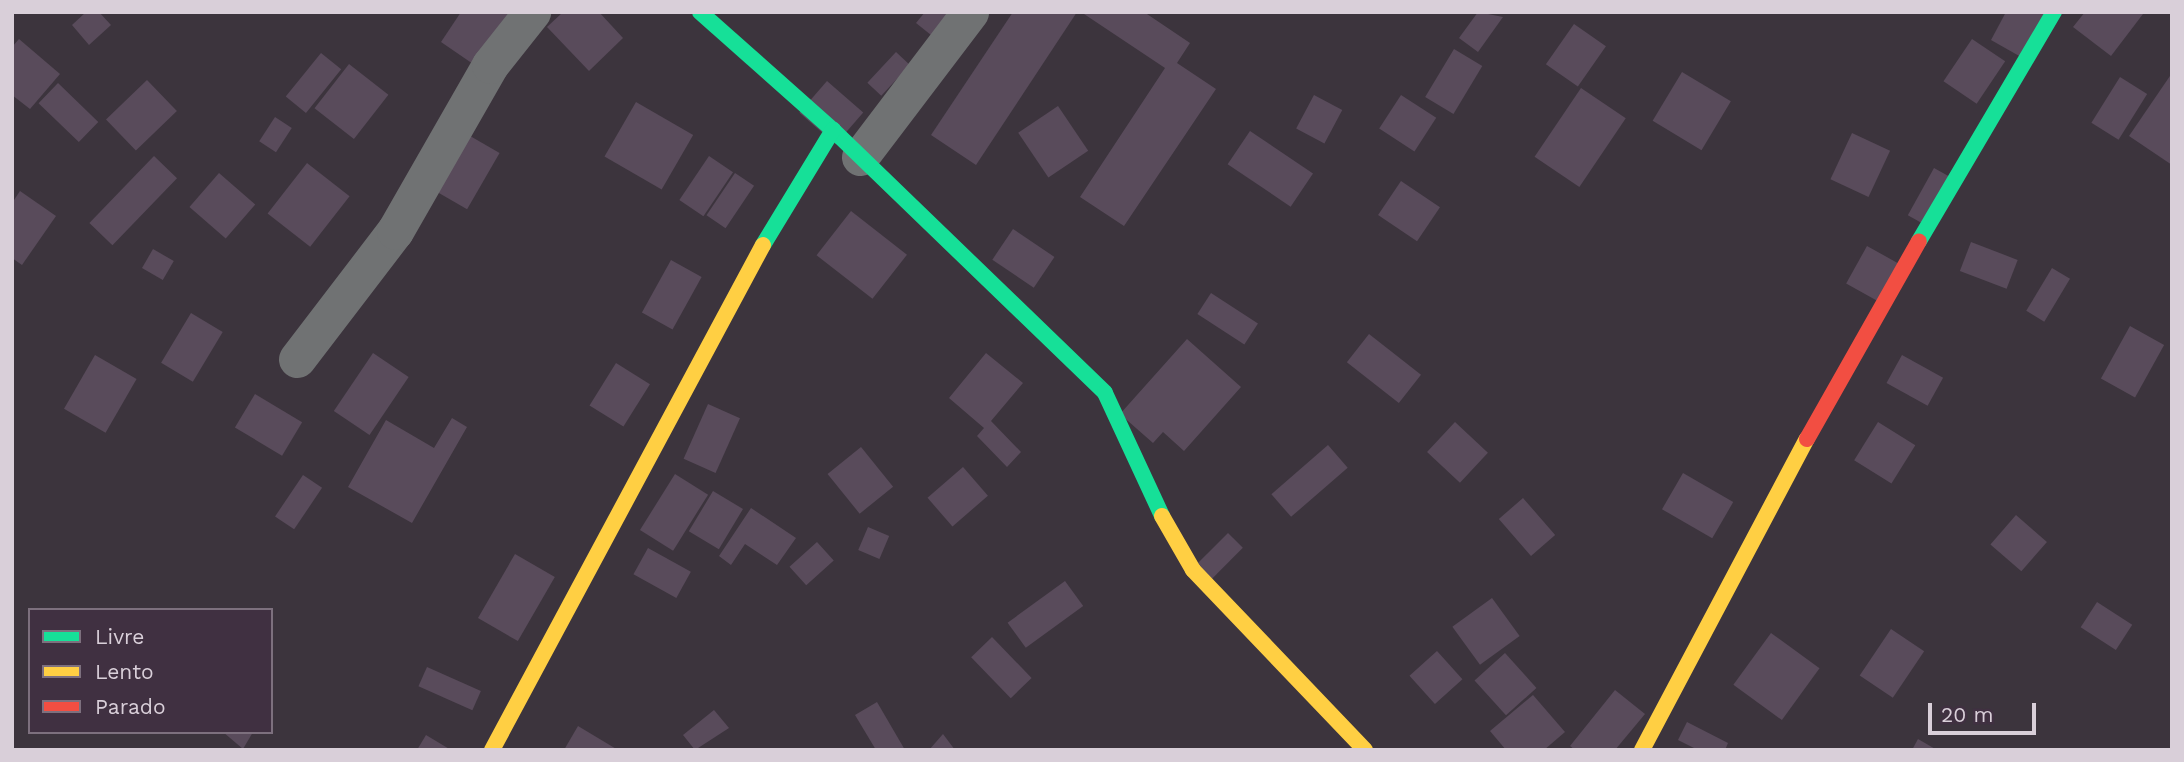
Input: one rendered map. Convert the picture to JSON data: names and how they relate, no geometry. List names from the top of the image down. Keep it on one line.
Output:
{"legend":["Livre","Lento","Parado"],"scale_bar":"20 m"}
